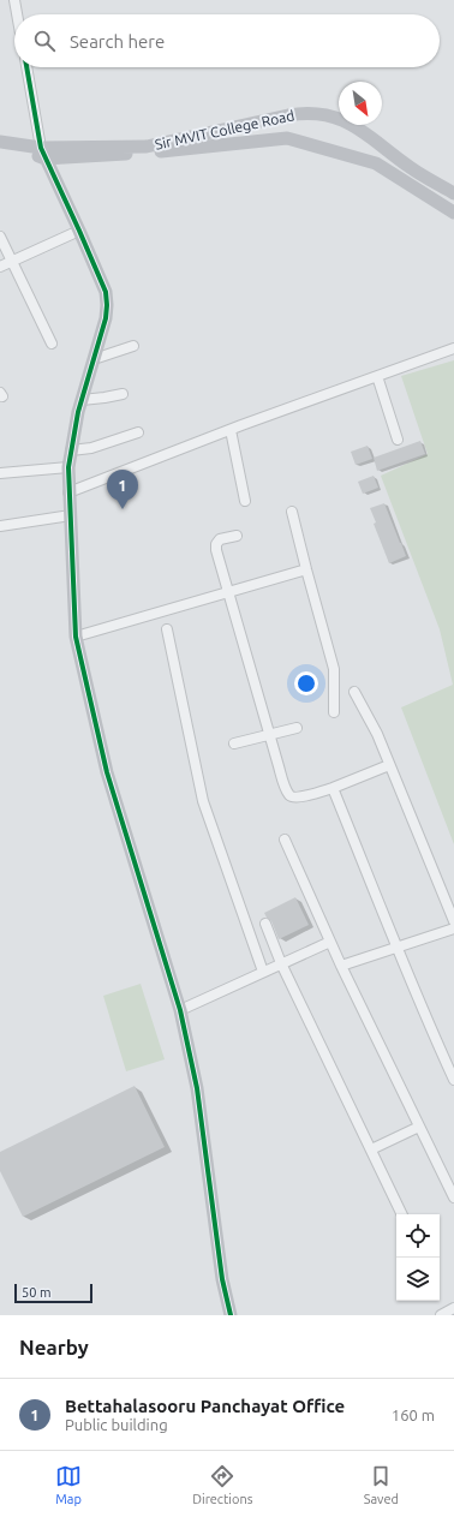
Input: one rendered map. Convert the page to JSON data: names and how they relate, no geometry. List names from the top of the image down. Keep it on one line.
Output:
{"streets":{"street":["Sir MVIT College Road"]},"scale_bar":"50 m","north":"bottom right","page":{"search":"Search here","pins":"1","scale":"50 m","heading":"Nearby","list":[{"mark":"1","name":"Bettahalasooru Panchayat Office","note":"Public building","value":"160 m"}],"nav":["Map","Directions","Saved"]}}
